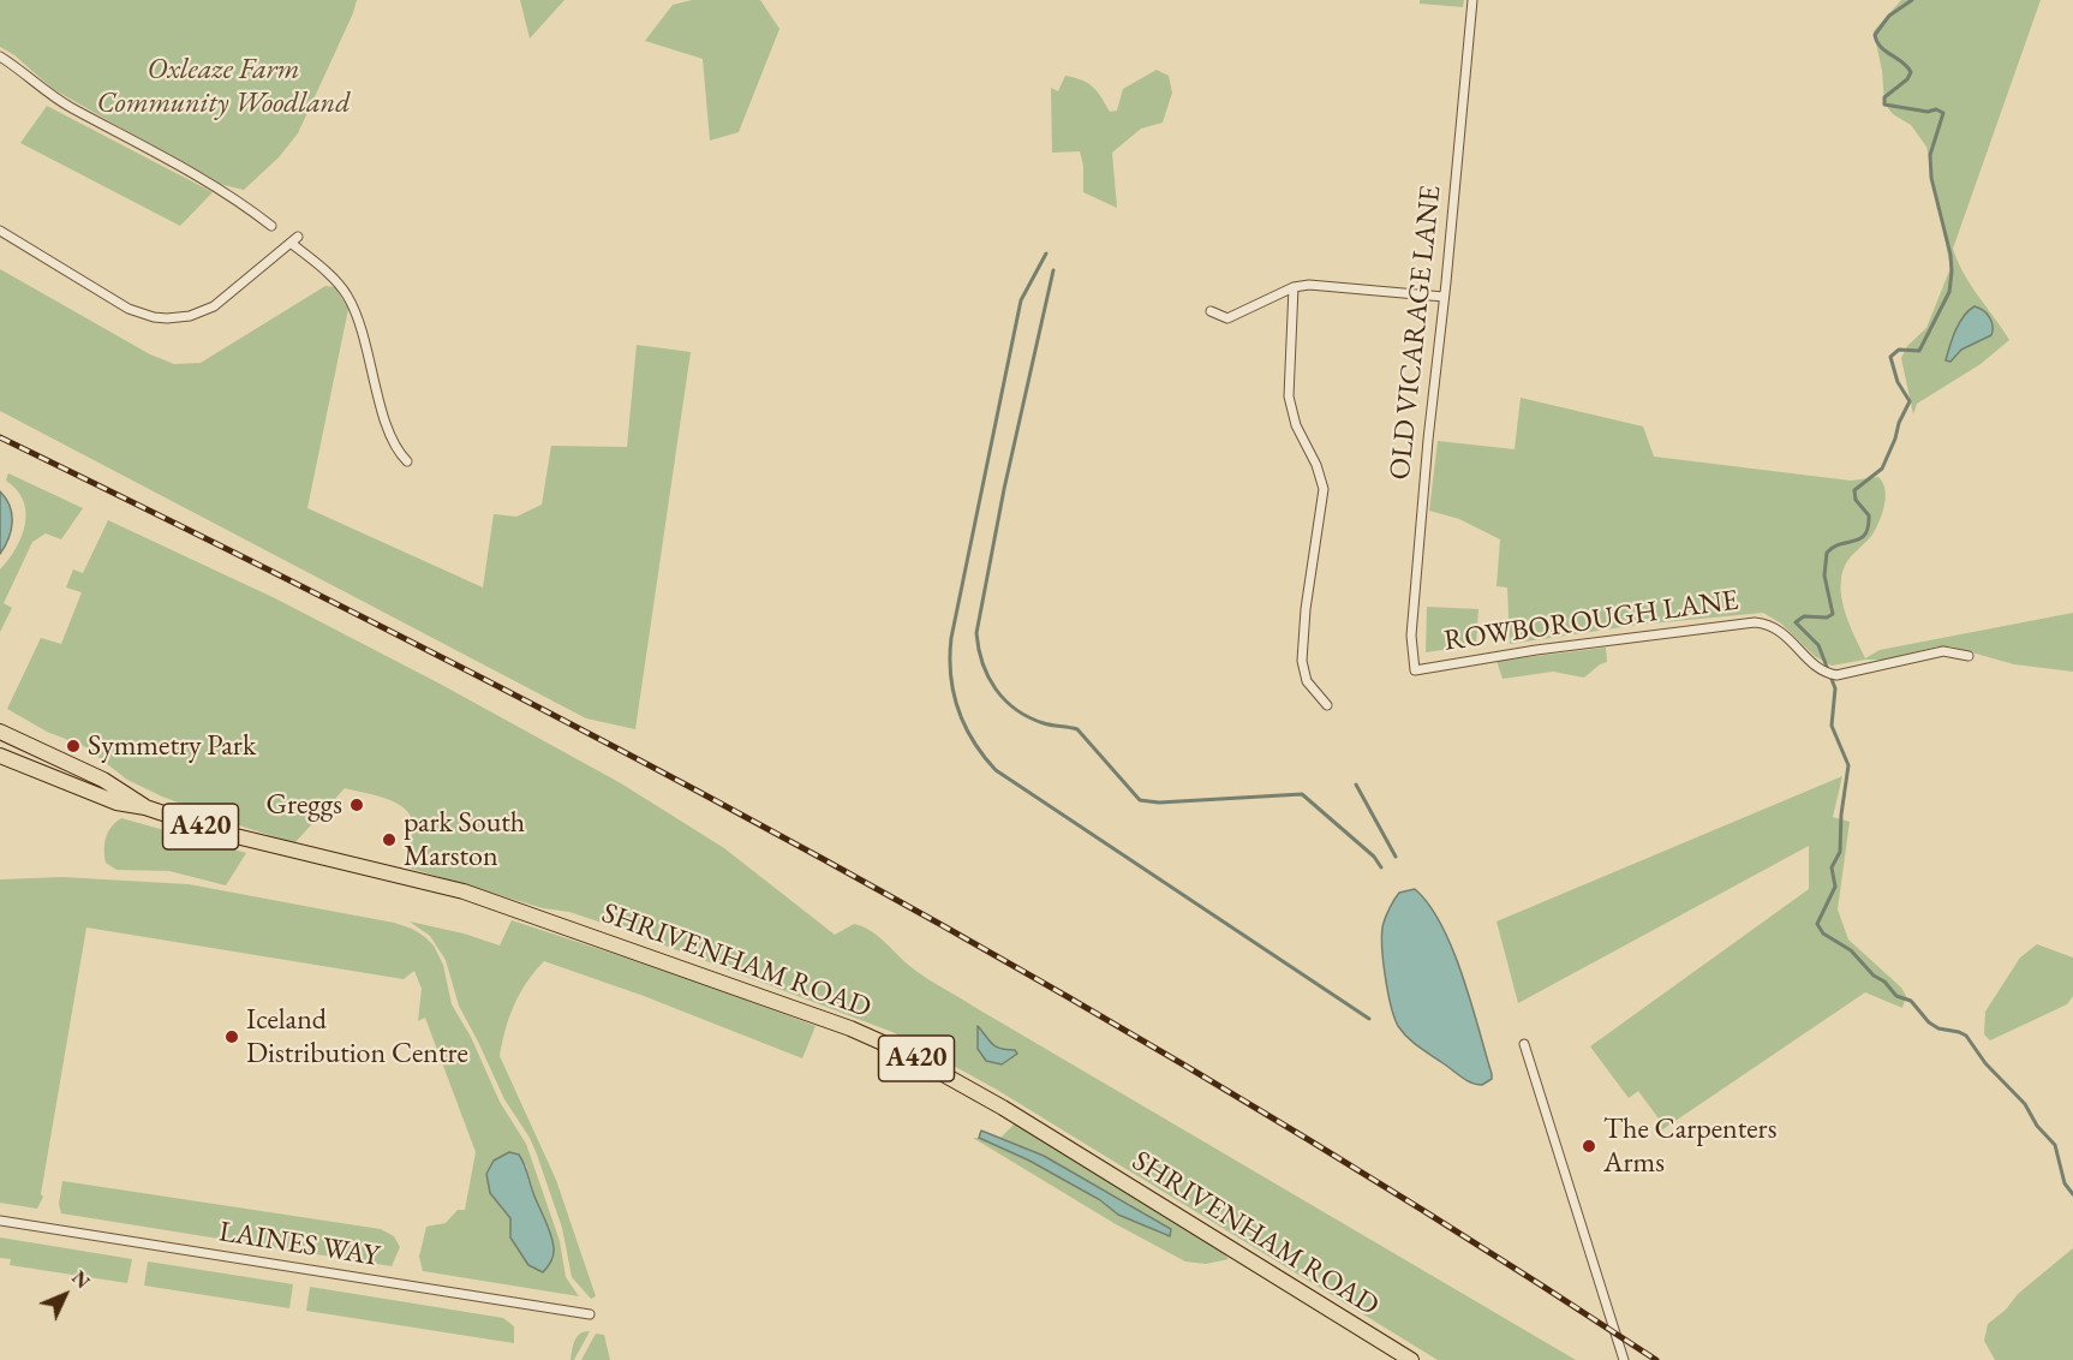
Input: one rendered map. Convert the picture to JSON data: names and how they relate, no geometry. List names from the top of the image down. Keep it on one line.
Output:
{"streets":{"highway":["A420","SHRIVENHAM ROAD"],"street":["OLD VICARAGE LANE","ROWBOROUGH LANE","LAINES WAY"]},"crossings":[["OLD VICARAGE LANE","ROWBOROUGH LANE"]],"parks":["Oxleaze Farm Community Woodland"],"places":["Symmetry Park","Greggs","park South Marston","Iceland Distribution Centre","The Carpenters Arms"],"north":"top right"}
